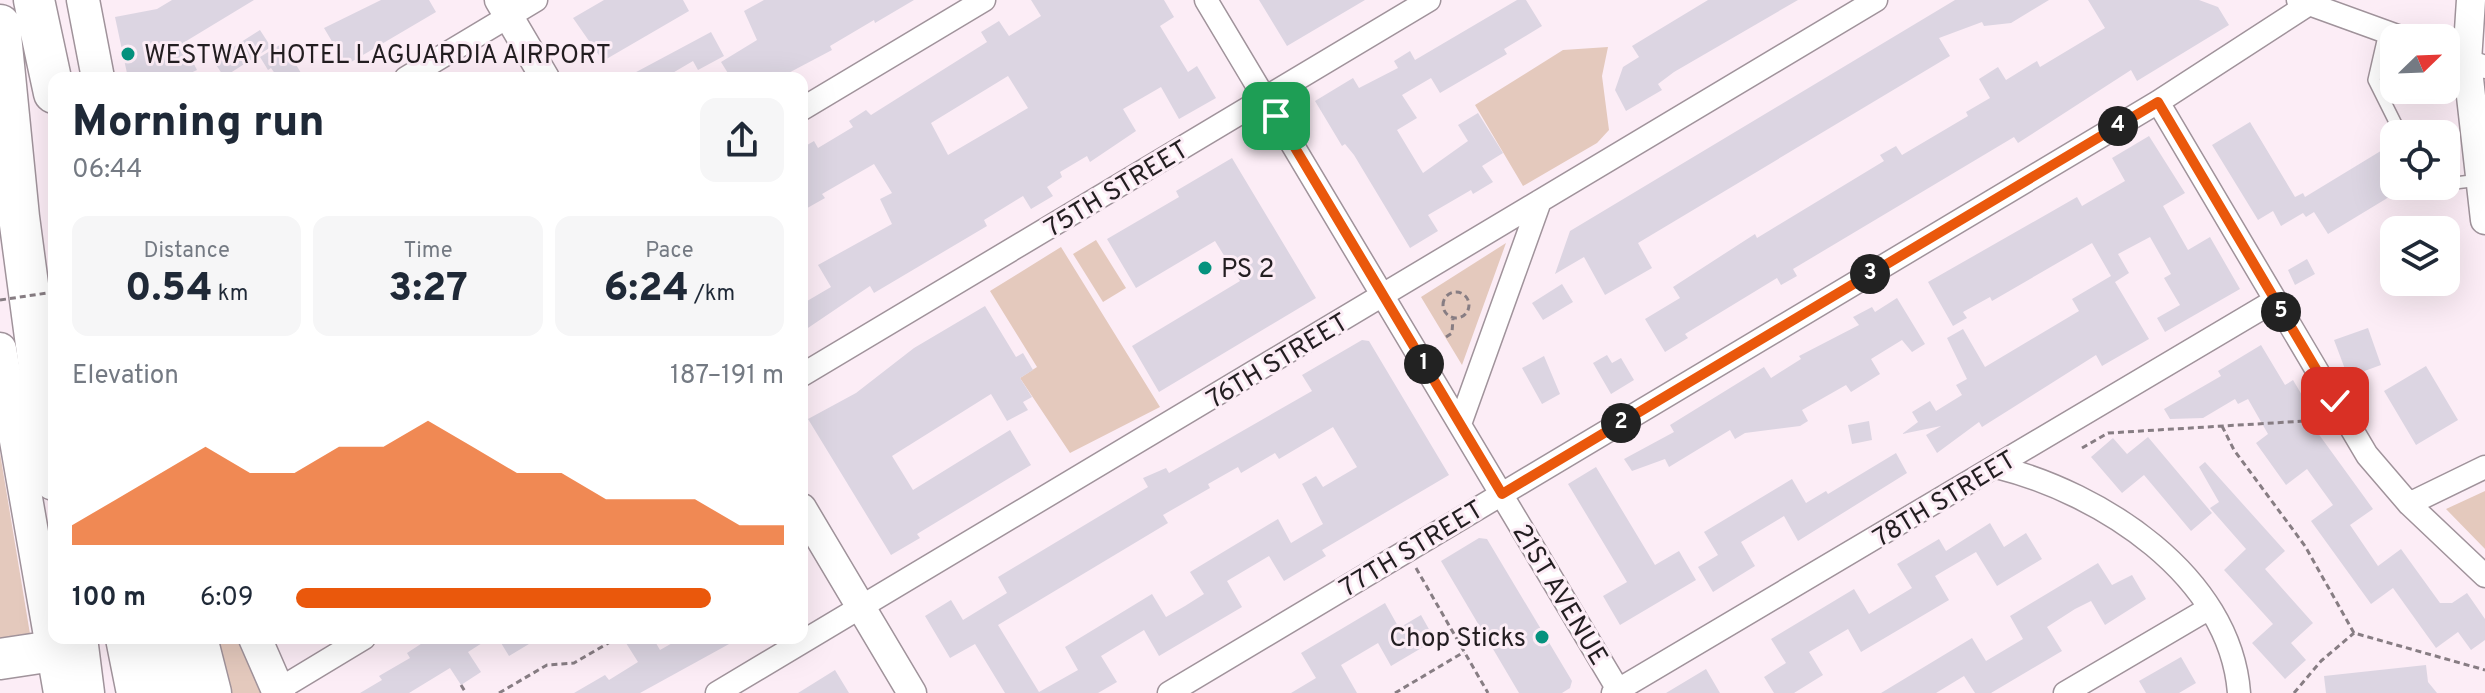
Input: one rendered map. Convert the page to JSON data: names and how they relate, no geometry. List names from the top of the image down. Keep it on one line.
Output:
{"streets":{"street":["75TH STREET","76TH STREET","78TH STREET","77TH STREET","21ST AVENUE"]},"crossings":[["75TH STREET","21ST AVENUE"],["76TH STREET","21ST AVENUE"],["78TH STREET","21ST AVENUE"],["77TH STREET","21ST AVENUE"]],"places":["WESTWAY HOTEL LAGUARDIA AIRPORT","PS 2","Chop Sticks"],"north":"top right","page":{"heading":["Morning run","06:44"],"pins":["4","3","5","1","2"],"stats":[["Distance","0.54 km"],["Time","3:27"],["Pace","6:24 /km"]],"chart":["Elevation","187–191 m"],"list":[{"name":"100 m","note":"6:09"}]}}
